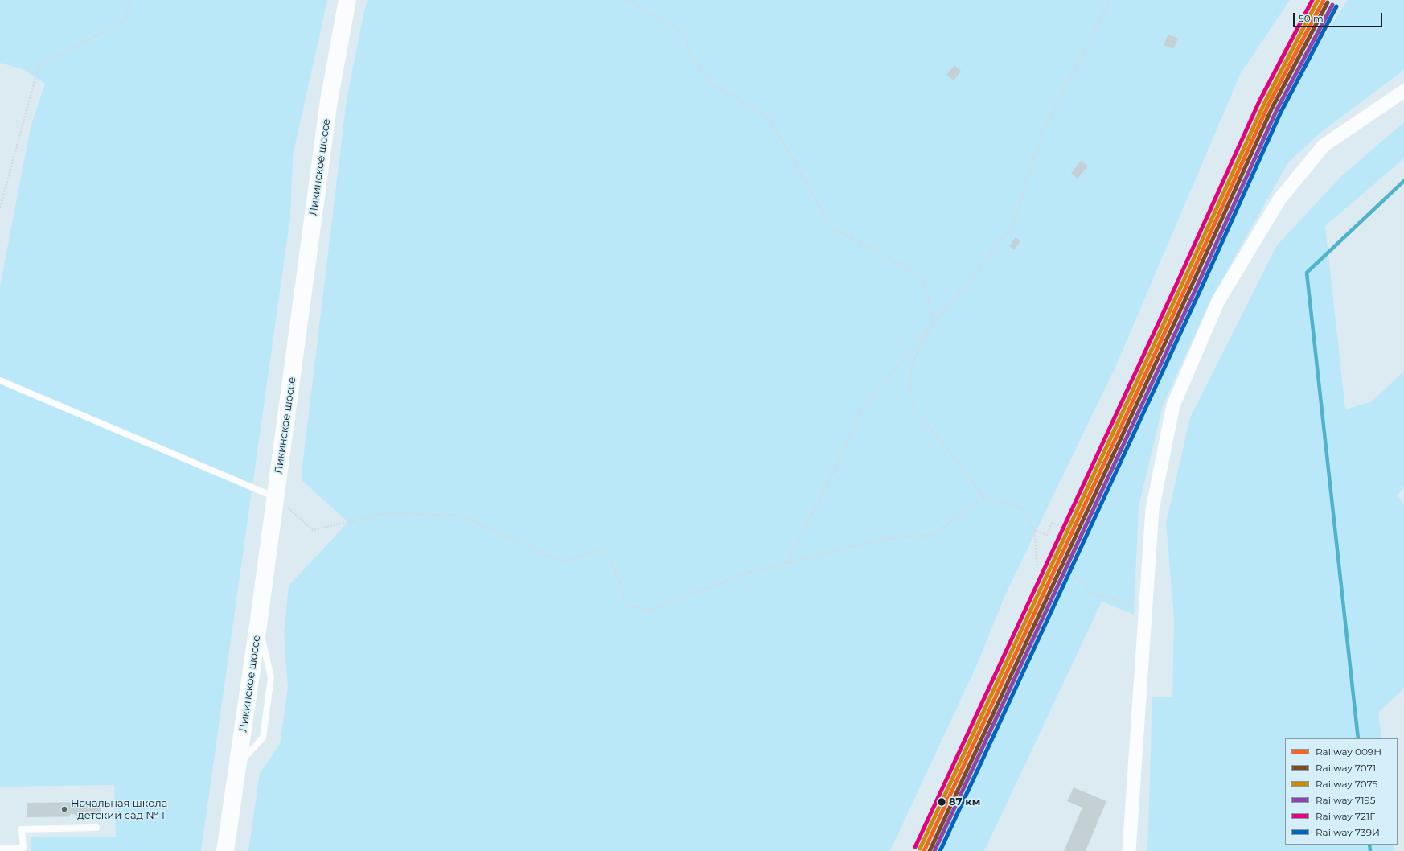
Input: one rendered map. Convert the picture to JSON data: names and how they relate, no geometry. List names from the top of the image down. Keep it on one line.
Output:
{"streets":{"highway":["Ликинское шоссе"]},"places":["87 км","Начальная школа - детский сад № 1"],"lines":["rail line 009Н","rail line 7075","rail line 721Г","rail line 7071","rail line 7195","rail line 739И"],"legend":["Railway 009Н","Railway 7071","Railway 7075","Railway 7195","Railway 721Г","Railway 739И"],"scale_bar":"50 m"}
